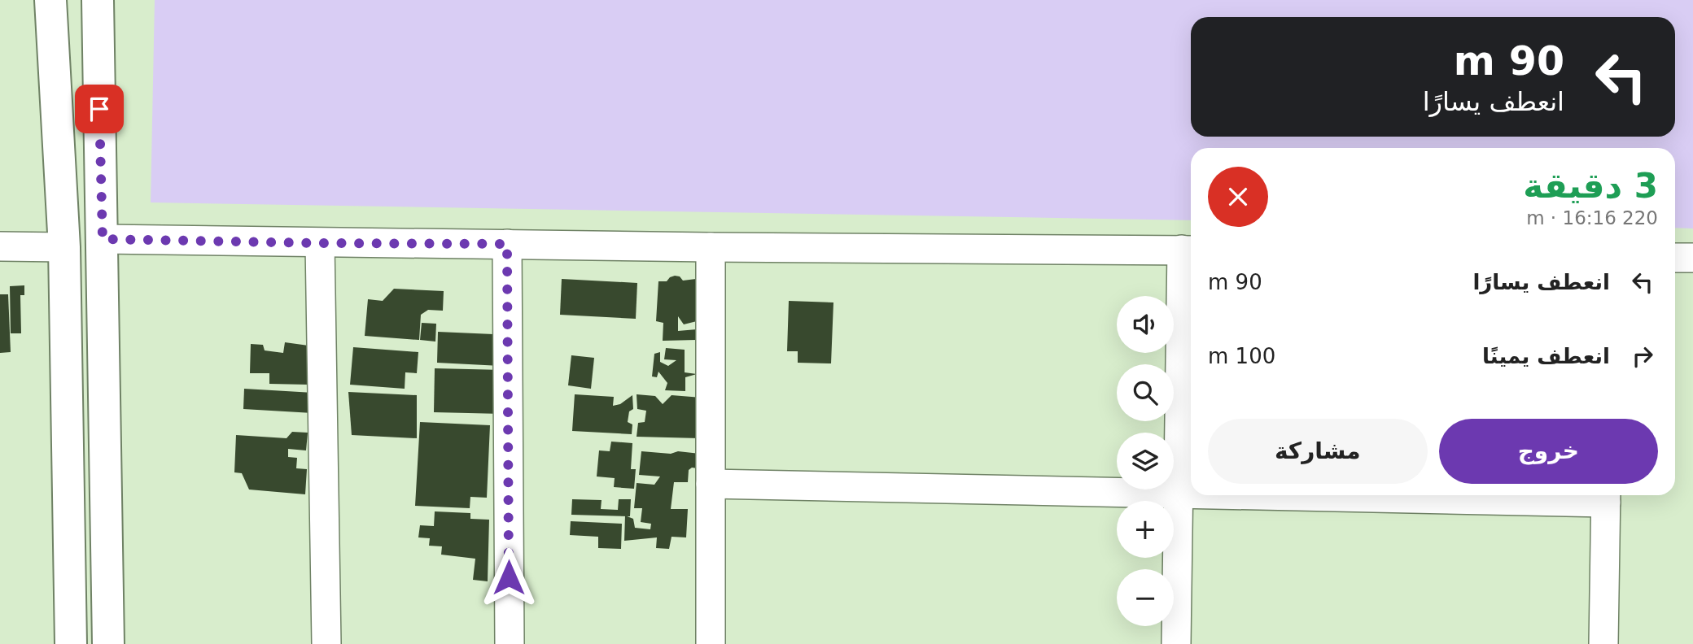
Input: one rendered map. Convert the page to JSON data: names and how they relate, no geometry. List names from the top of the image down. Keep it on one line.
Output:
{"page":{"turn":["90 m","انعطف يسارًا"],"heading":["3 دقيقة","220 m · 16:16"],"list":[{"name":"انعطف يسارًا","value":"90 m"},{"name":"انعطف يمينًا","value":"100 m"}],"map_buttons":["+","−"],"buttons":["خروج","مشاركة"]}}
